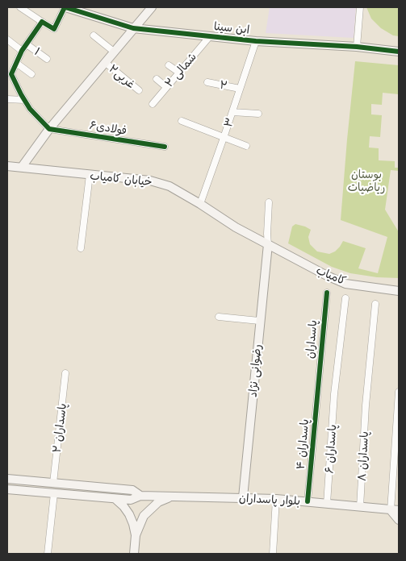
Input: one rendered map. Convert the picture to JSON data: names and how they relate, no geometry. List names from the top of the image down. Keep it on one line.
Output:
{"streets":{"main road":["ابن سینا","خیابان کامیاب","کامیاب","رضوانی نژاد","بلوار پاسداران"],"street":["۱","۲ شمالی","غربی۲","۲","۳","فولادی۶","پاسداران","پاسداران ۲","پاسداران ۴","پاسداران ۶","پاسداران ۸"]},"crossings":[["ابن سینا","۲ شمالی"],["ابن سینا","۳"],["۲","۳"],["۳","خیابان کامیاب"],["خیابان کامیاب","کامیاب"],["خیابان کامیاب","رضوانی نژاد"],["کامیاب","رضوانی نژاد"],["پاسداران","پاسداران ۴"],["رضوانی نژاد","بلوار پاسداران"],["پاسداران ۲","بلوار پاسداران"],["پاسداران ۴","بلوار پاسداران"],["پاسداران ۶","بلوار پاسداران"],["پاسداران ۸","بلوار پاسداران"]],"parks":["بوستان ریاضیات"]}
